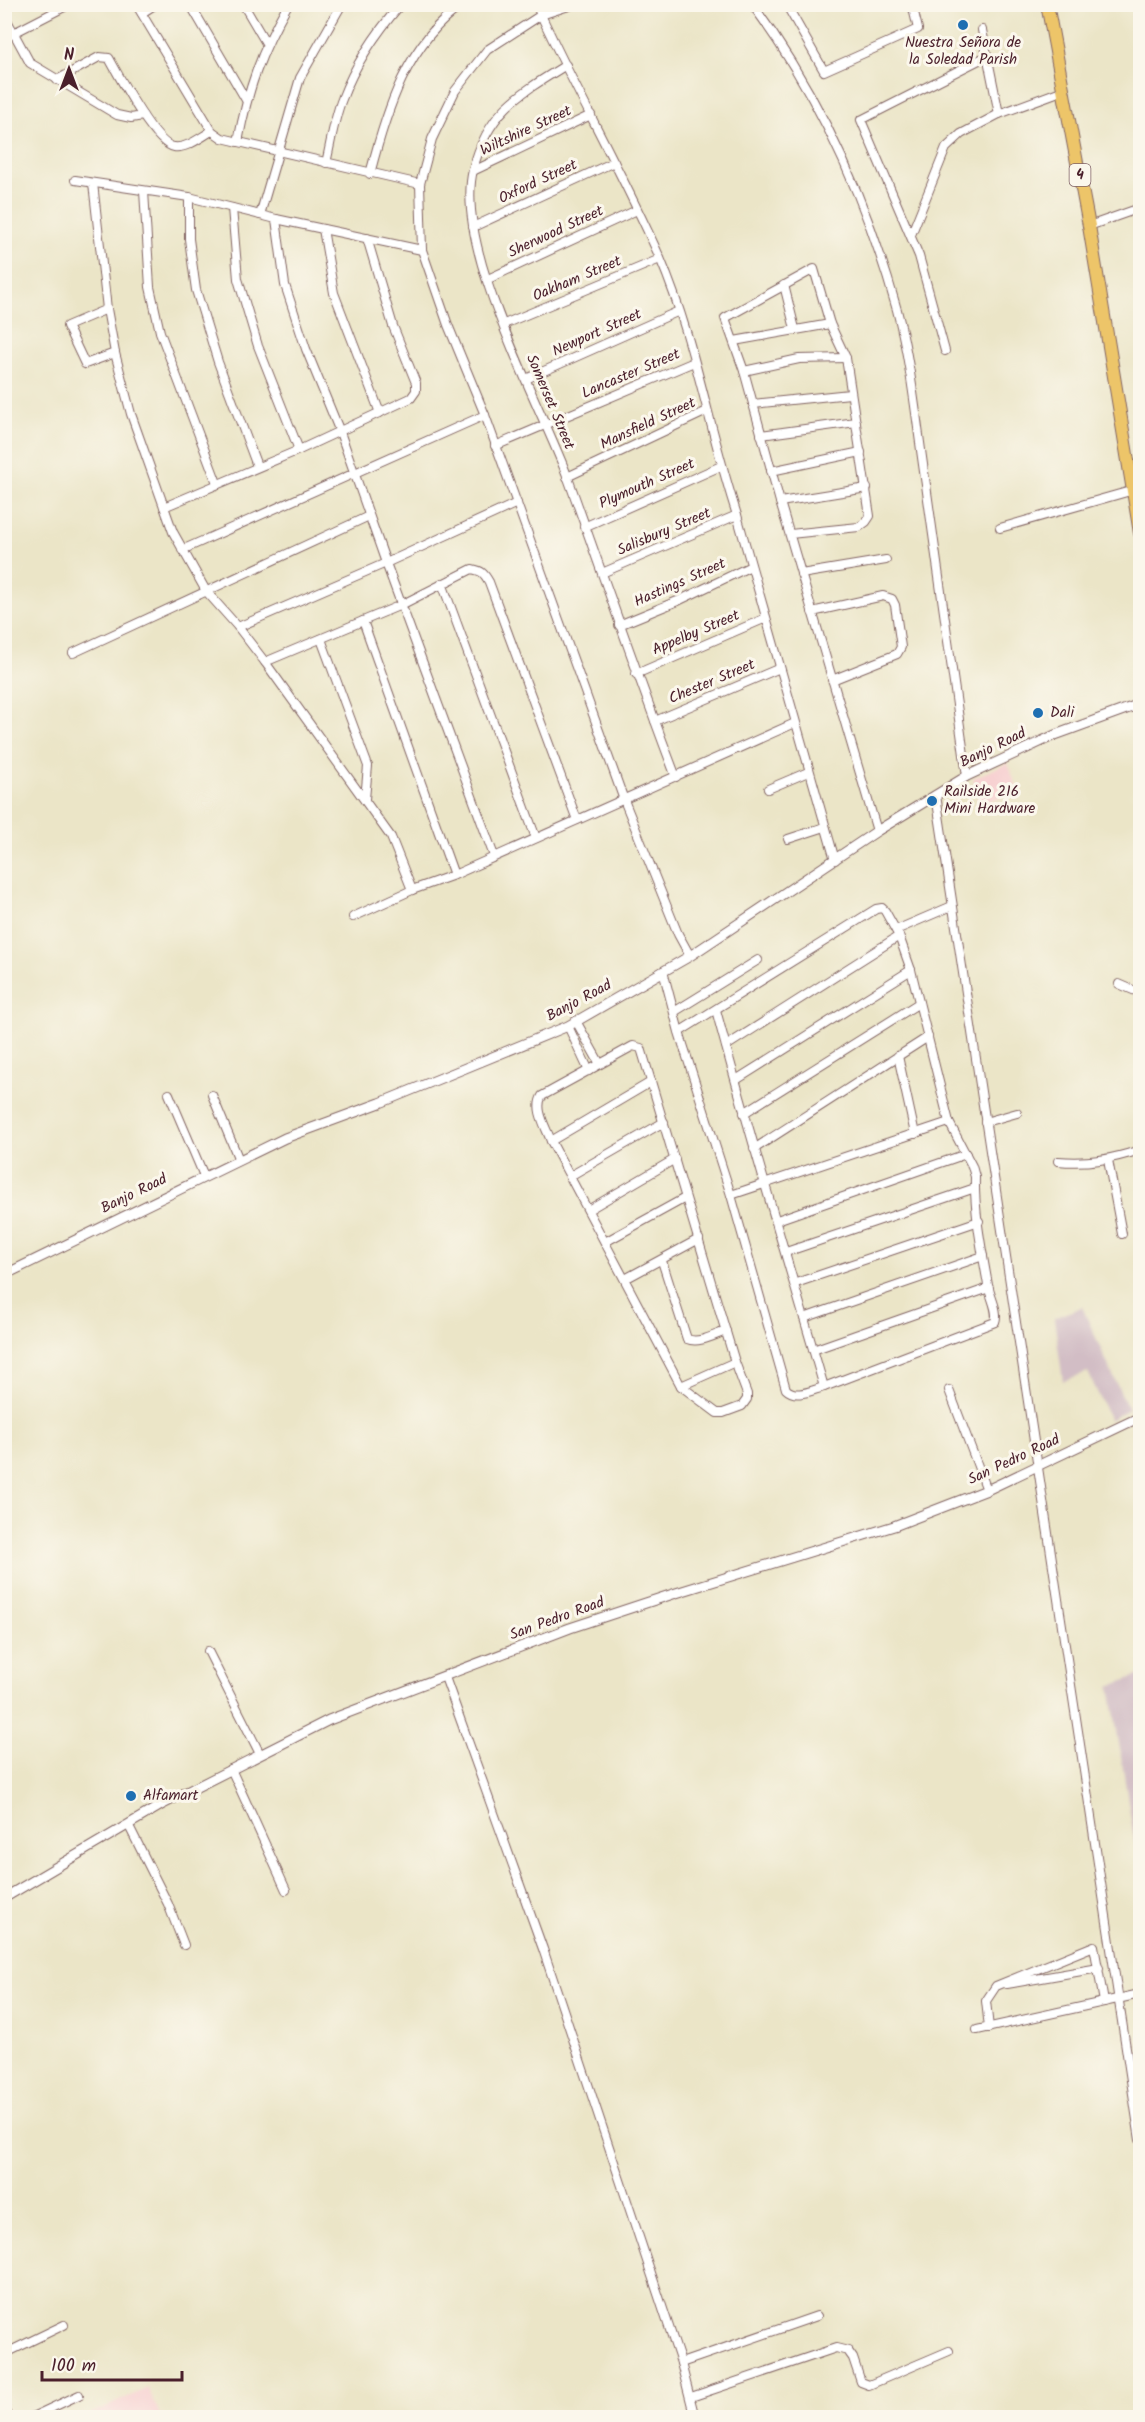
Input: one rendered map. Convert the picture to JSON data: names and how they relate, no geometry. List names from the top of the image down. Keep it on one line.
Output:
{"streets":{"highway":["4"],"street":["Wiltshire Street","Oxford Street","Sherwood Street","Oakham Street","Newport Street","Lancaster Street","Somerset Street","Mansfield Street","Plymouth Street","Salisbury Street","Hastings Street","Appelby Street","Chester Street","Banjo Road","San Pedro Road"]},"crossings":[["Wiltshire Street","Somerset Street"],["Oxford Street","Somerset Street"],["Sherwood Street","Somerset Street"],["Oakham Street","Somerset Street"],["Newport Street","Somerset Street"],["Lancaster Street","Somerset Street"],["Somerset Street","Mansfield Street"],["Somerset Street","Plymouth Street"],["Somerset Street","Salisbury Street"],["Somerset Street","Hastings Street"],["Somerset Street","Appelby Street"],["Somerset Street","Chester Street"]],"places":["Nuestra Señora de la Soledad Parish","Dali","Railside 216 Mini Hardware","Alfamart"],"scale_bar":"100 m","north":"top"}
